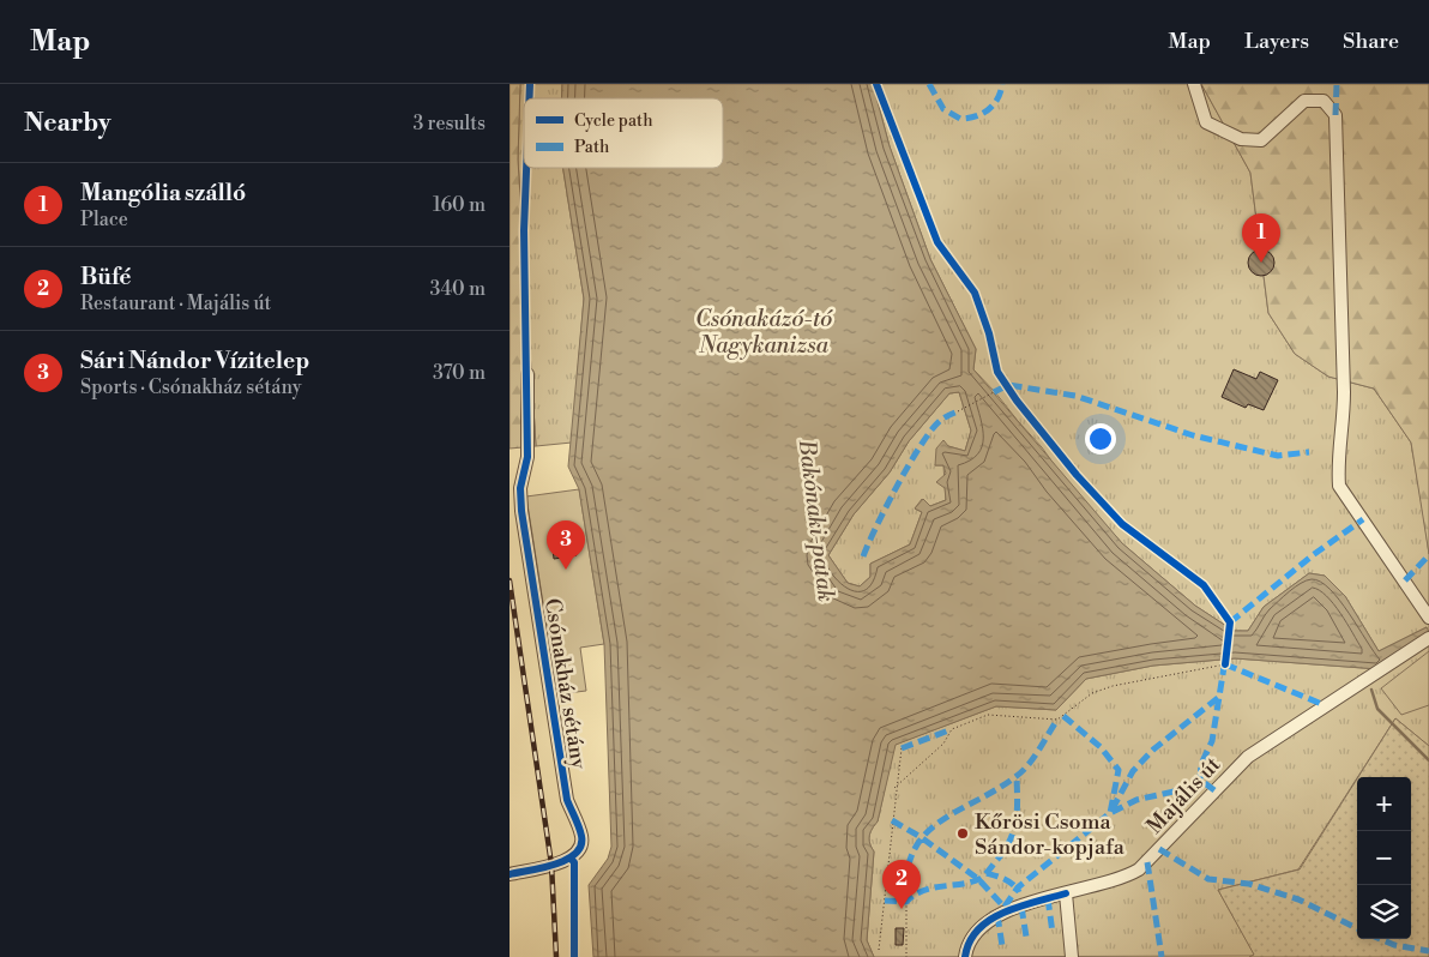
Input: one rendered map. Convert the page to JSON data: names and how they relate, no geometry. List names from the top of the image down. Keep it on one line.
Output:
{"streets":{"street":["Csónakház sétány","Majális út"]},"water":["Csónakázó-tó Nagykanizsa","Bakónaki-patak"],"places":["Kőrösi Csoma Sándor-kopjafa"],"legend":["Cycle path","Path"],"page":{"header":"Map","nav":["Map","Layers","Share"],"heading":["Nearby","3 results"],"list":[{"mark":"1","name":"Mangólia szálló","note":"Place","value":"160 m"},{"mark":"2","name":"Büfé","note":"Restaurant · Majális út","value":"340 m"},{"mark":"3","name":"Sári Nándor Vízitelep","note":"Sports · Csónakház sétány","value":"370 m"}],"pins":["1","3","2"],"map_buttons":["+","−"]}}
